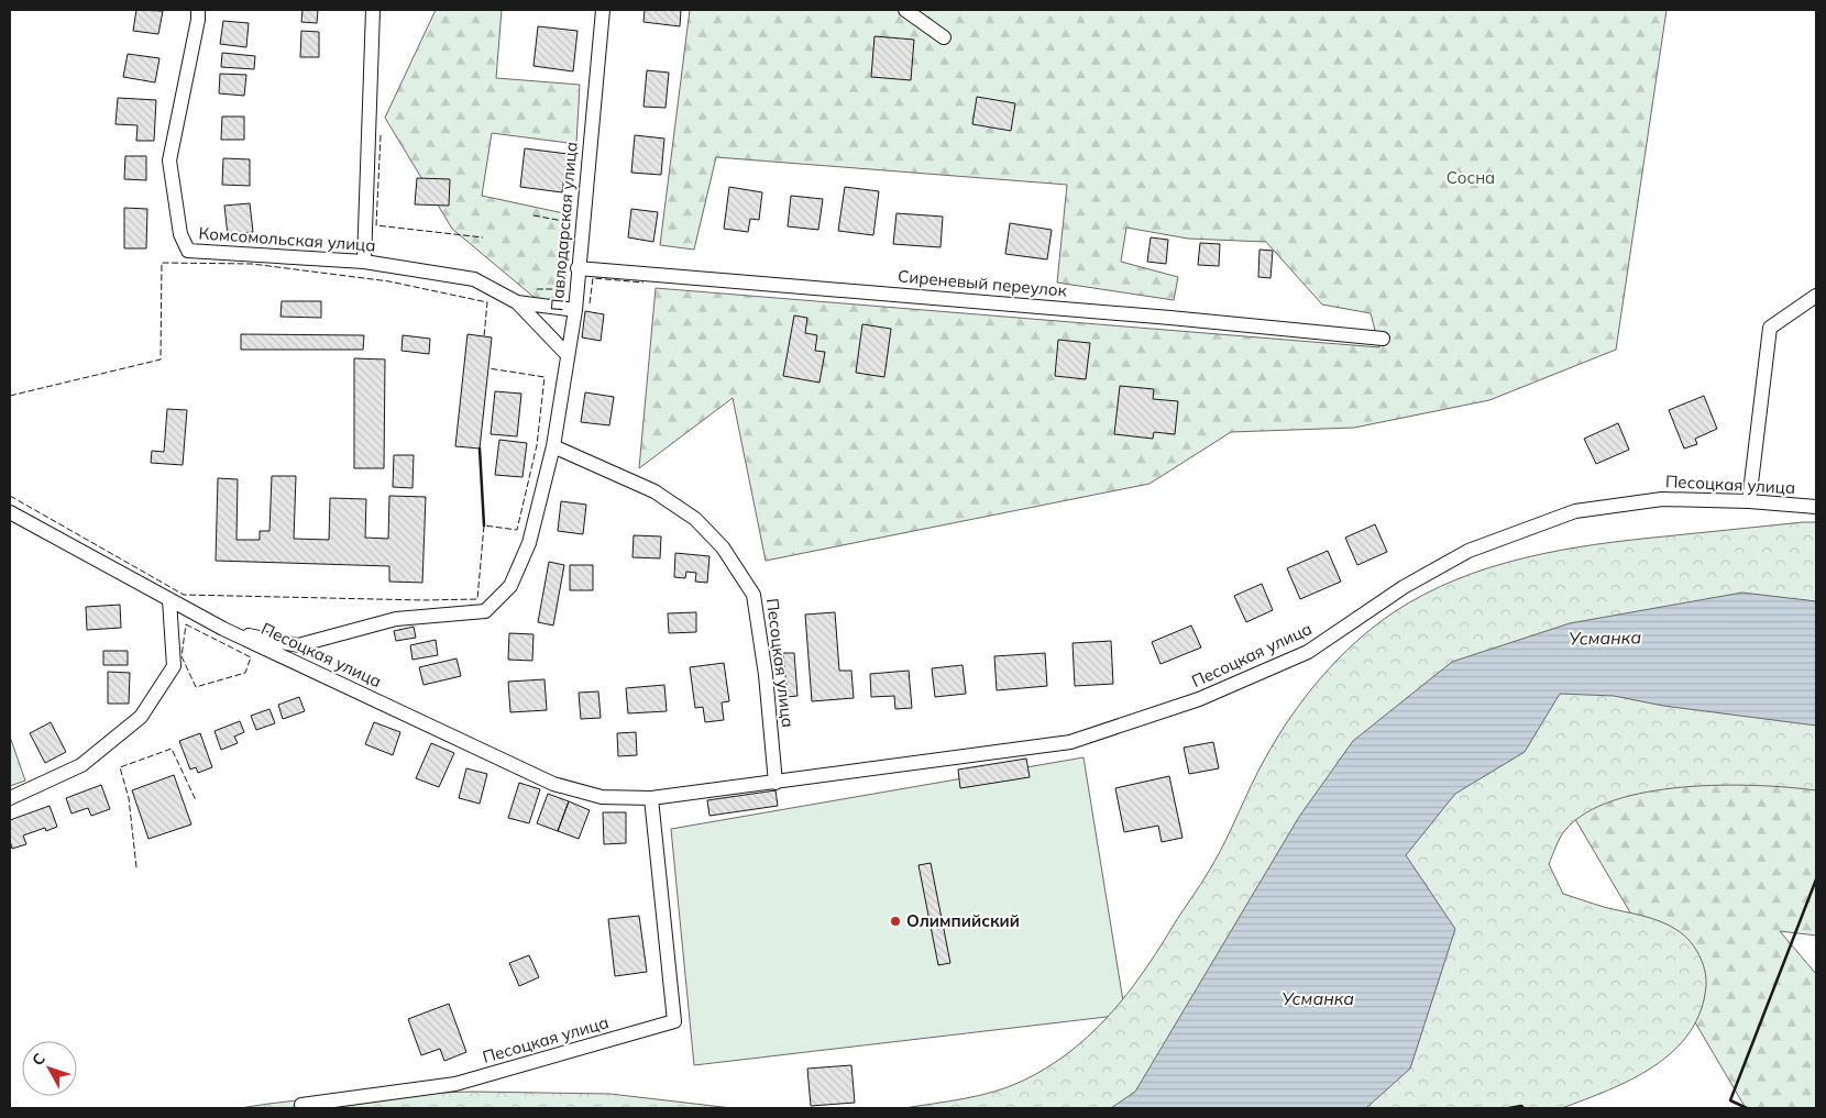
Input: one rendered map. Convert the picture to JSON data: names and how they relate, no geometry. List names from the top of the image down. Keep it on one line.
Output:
{"streets":{"street":["Павлодарская улица","Комсомольская улица","Сиреневый переулок","Песоцкая улица"]},"crossings":[["Павлодарская улица","Комсомольская улица"],["Павлодарская улица","Сиреневый переулок"],["Павлодарская улица","Песоцкая улица"]],"water":["Усманка"],"parks":["Сосна"],"places":["Олимпийский"],"north":"top left"}
